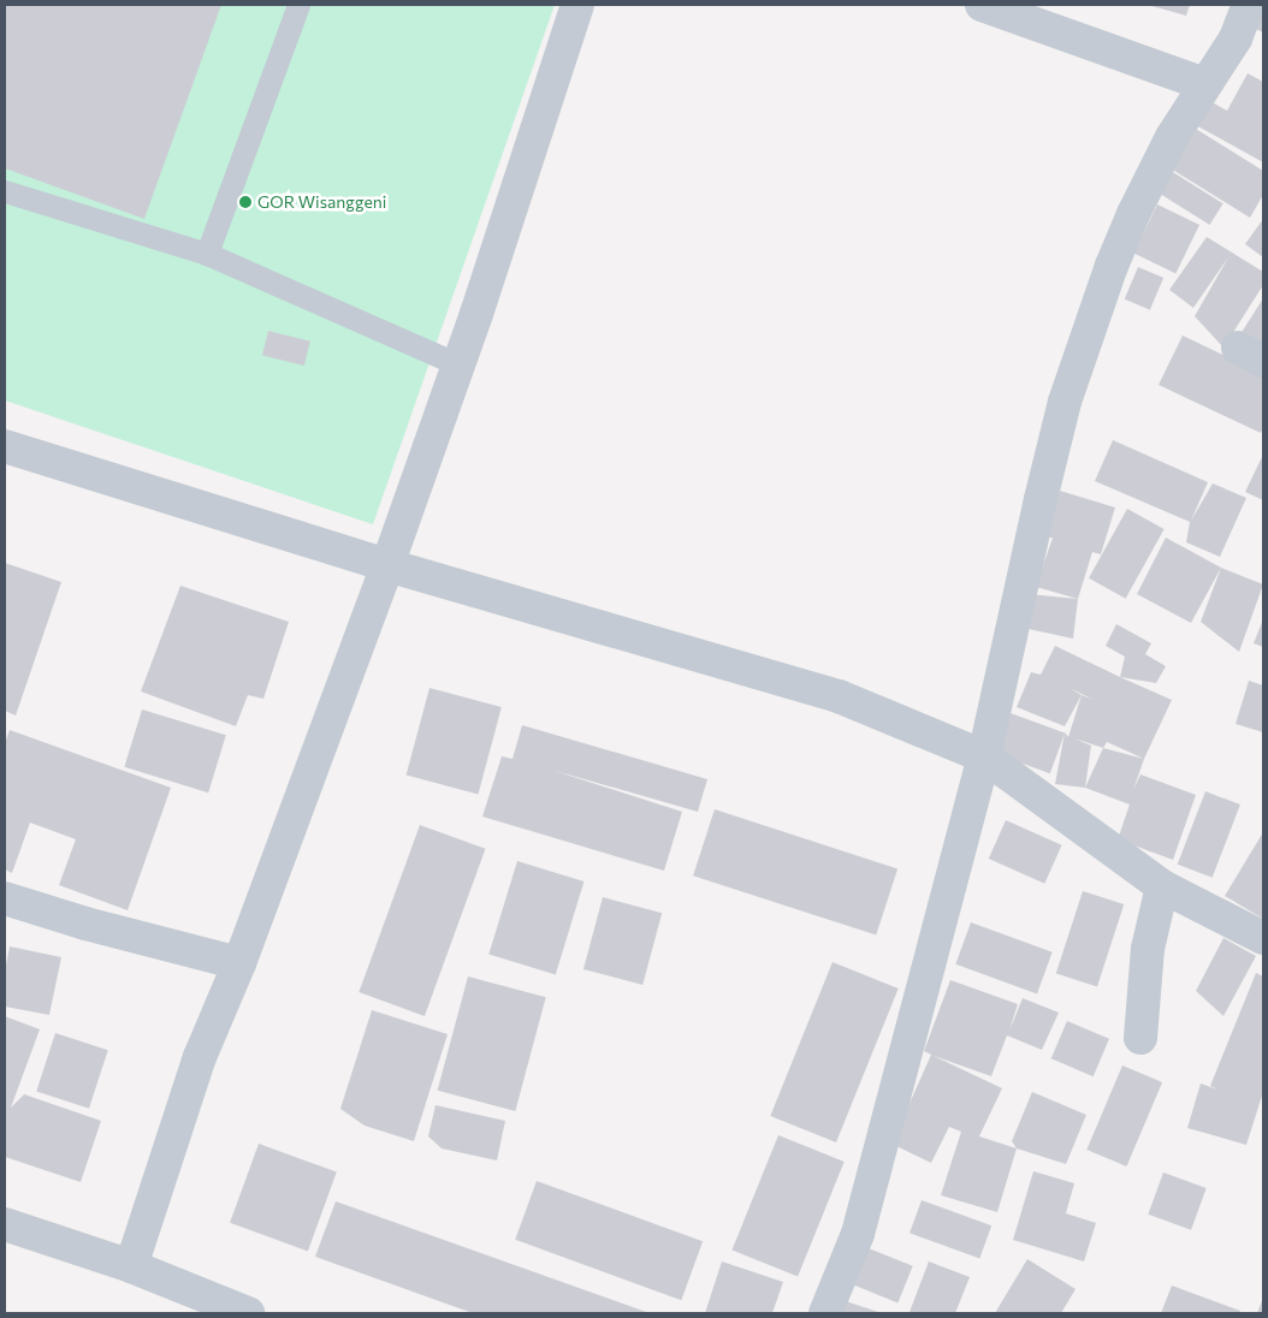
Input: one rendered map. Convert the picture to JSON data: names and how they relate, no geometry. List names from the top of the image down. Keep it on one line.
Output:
{"places":["GOR Wisanggeni"]}
